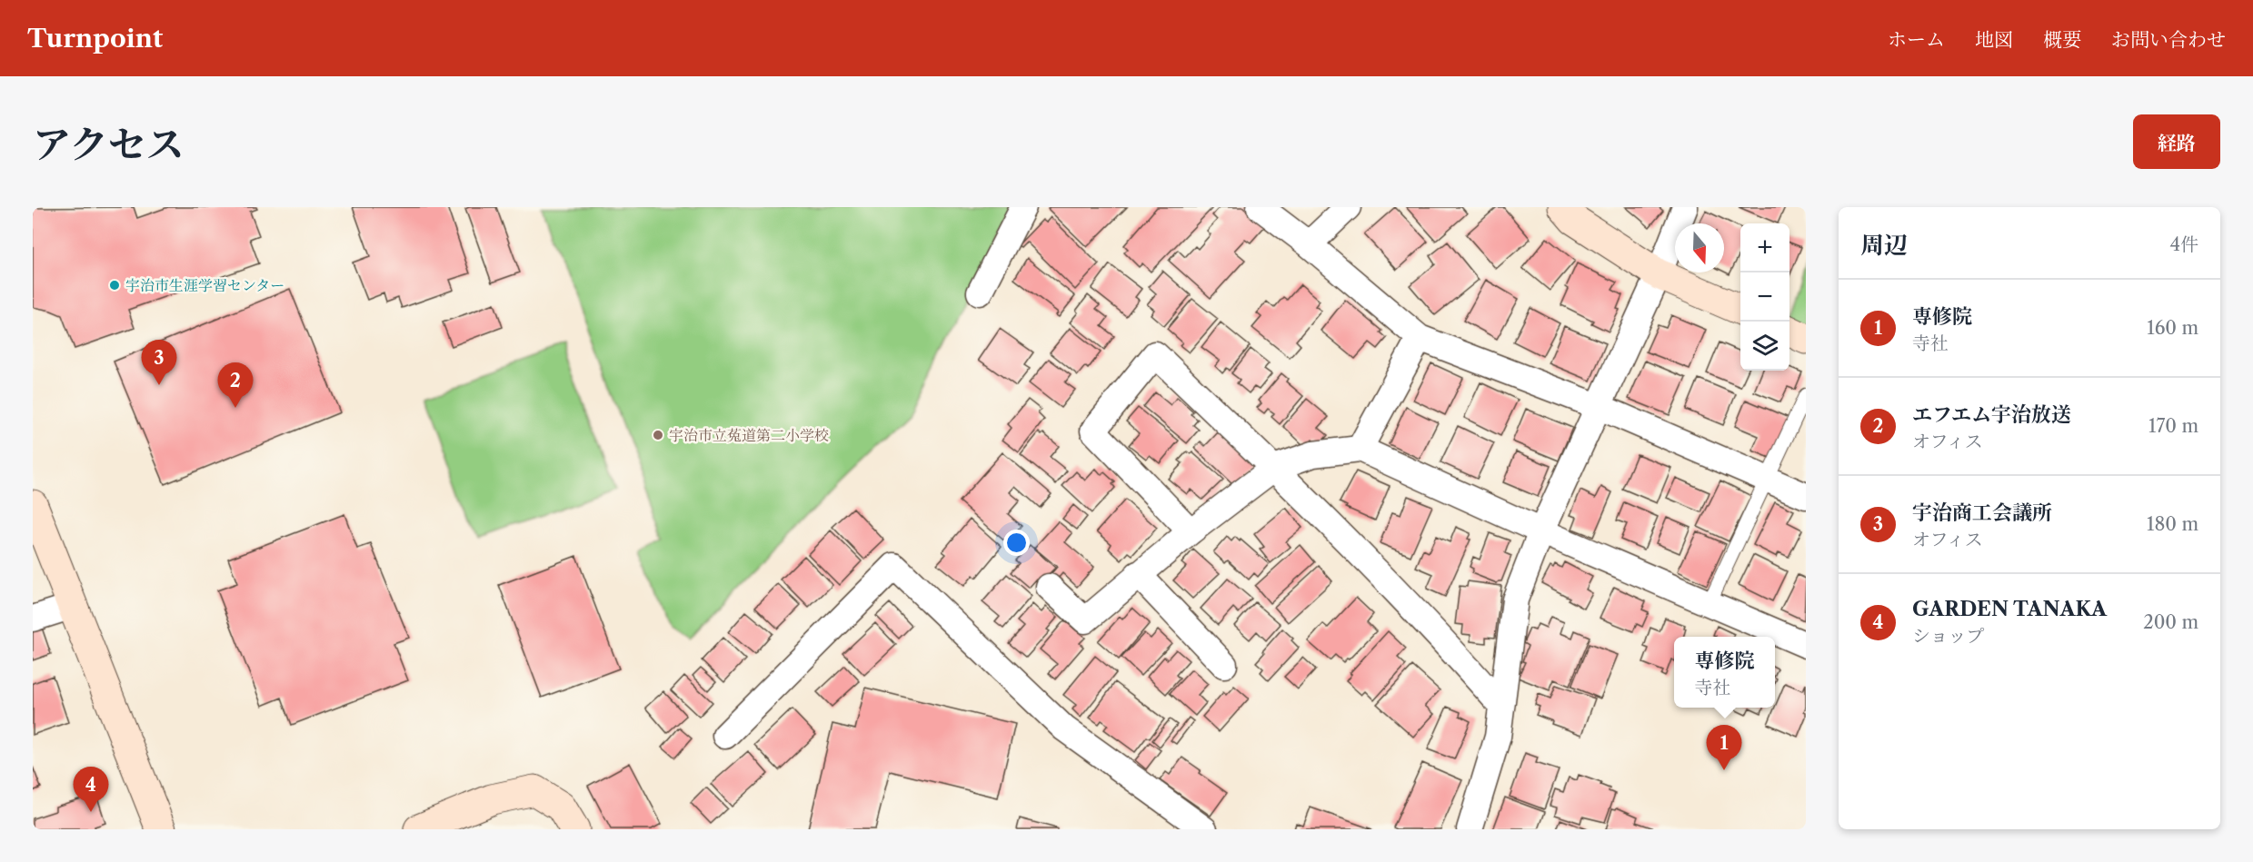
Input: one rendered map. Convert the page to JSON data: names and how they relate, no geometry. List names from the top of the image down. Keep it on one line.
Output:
{"places":["宇治市生涯学習センター","宇治市立菟道第二小学校"],"north":"bottom","page":{"header":"Turnpoint","nav":["ホーム","地図","概要","お問い合わせ"],"title":"アクセス","buttons":"経路","heading":["周辺","4件"],"map_buttons":["+","−"],"list":[{"mark":"1","name":"専修院","note":"寺社","value":"160 m"},{"mark":"2","name":"エフエム宇治放送","note":"オフィス","value":"170 m"},{"mark":"3","name":"宇治商工会議所","note":"オフィス","value":"180 m"},{"mark":"4","name":"GARDEN TANAKA","note":"ショップ","value":"200 m"}],"pins":["3","2","1","4"],"popup":["専修院","寺社"]}}
